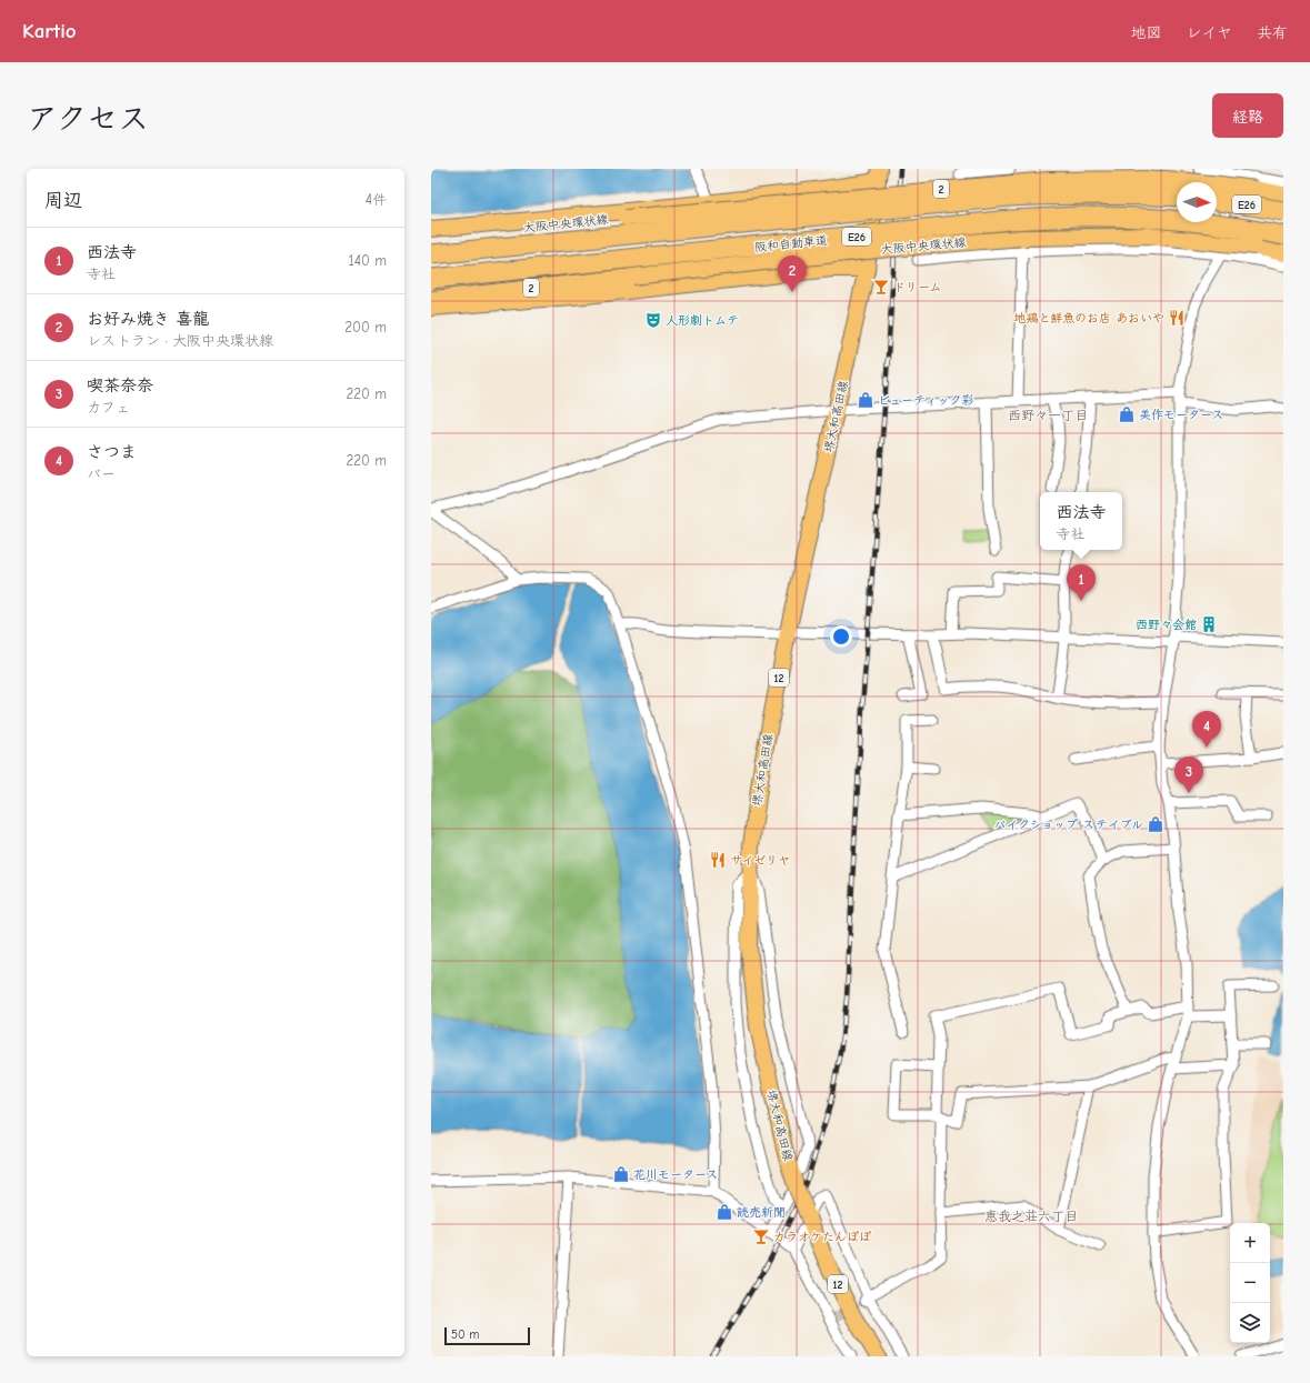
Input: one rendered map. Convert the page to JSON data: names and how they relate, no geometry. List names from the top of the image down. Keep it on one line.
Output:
{"streets":{"highway":["E26","阪和自動車道"],"main road":["2","大阪中央環状線","堺大和高田線","12"]},"districts":["西野々一丁目","恵我之荘六丁目"],"places":{"bar":["ドリーム","カラオケたんぽぽ"],"restaurant":["地鶏と鮮魚のお店 あおいや","サイゼリヤ"],"theatre":["人形劇トムテ"],"shop":["ビューティック彩","美作モータース","バイクショップ ステイブル","花川モータース","読売新聞"],"building":["西野々会館"]},"scale_bar":"50 m","north":"right","page":{"header":"Kartio","nav":["地図","レイヤ","共有"],"title":"アクセス","buttons":"経路","heading":["周辺","4件"],"list":[{"mark":"1","name":"西法寺","note":"寺社","value":"140 m"},{"mark":"2","name":"お好み焼き 喜龍","note":"レストラン · 大阪中央環状線","value":"200 m"},{"mark":"3","name":"喫茶奈奈","note":"カフェ","value":"220 m"},{"mark":"4","name":"さつま","note":"バー","value":"220 m"}],"pins":["2","1","4","3"],"popup":["西法寺","寺社"],"map_buttons":["+","−"],"scale":"50 m"}}
